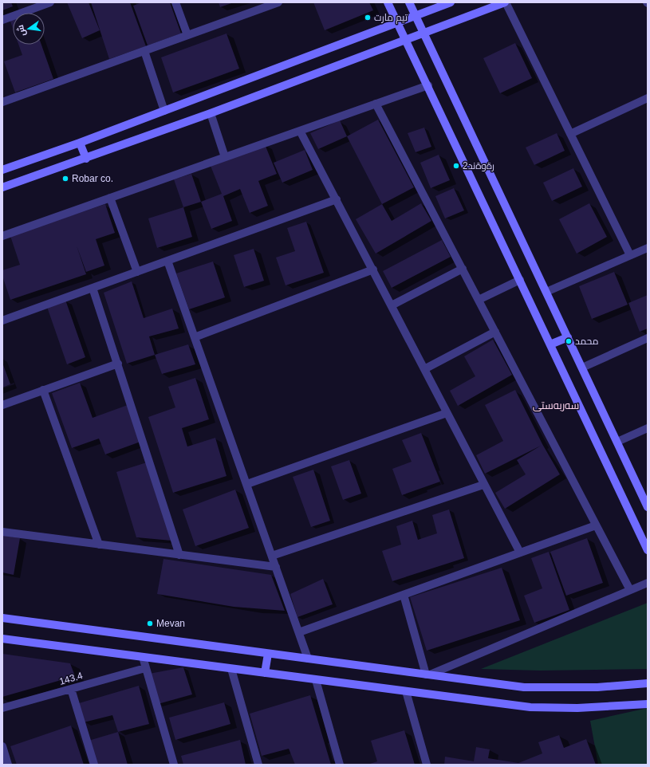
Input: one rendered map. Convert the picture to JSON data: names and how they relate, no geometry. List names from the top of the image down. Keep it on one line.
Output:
{"streets":{"street":["143.4"]},"districts":["سه‌ربه‌ستی"],"places":["تیم مارت","رةوةند2","Robar co.","محمد","Mevan"],"north":"left"}
